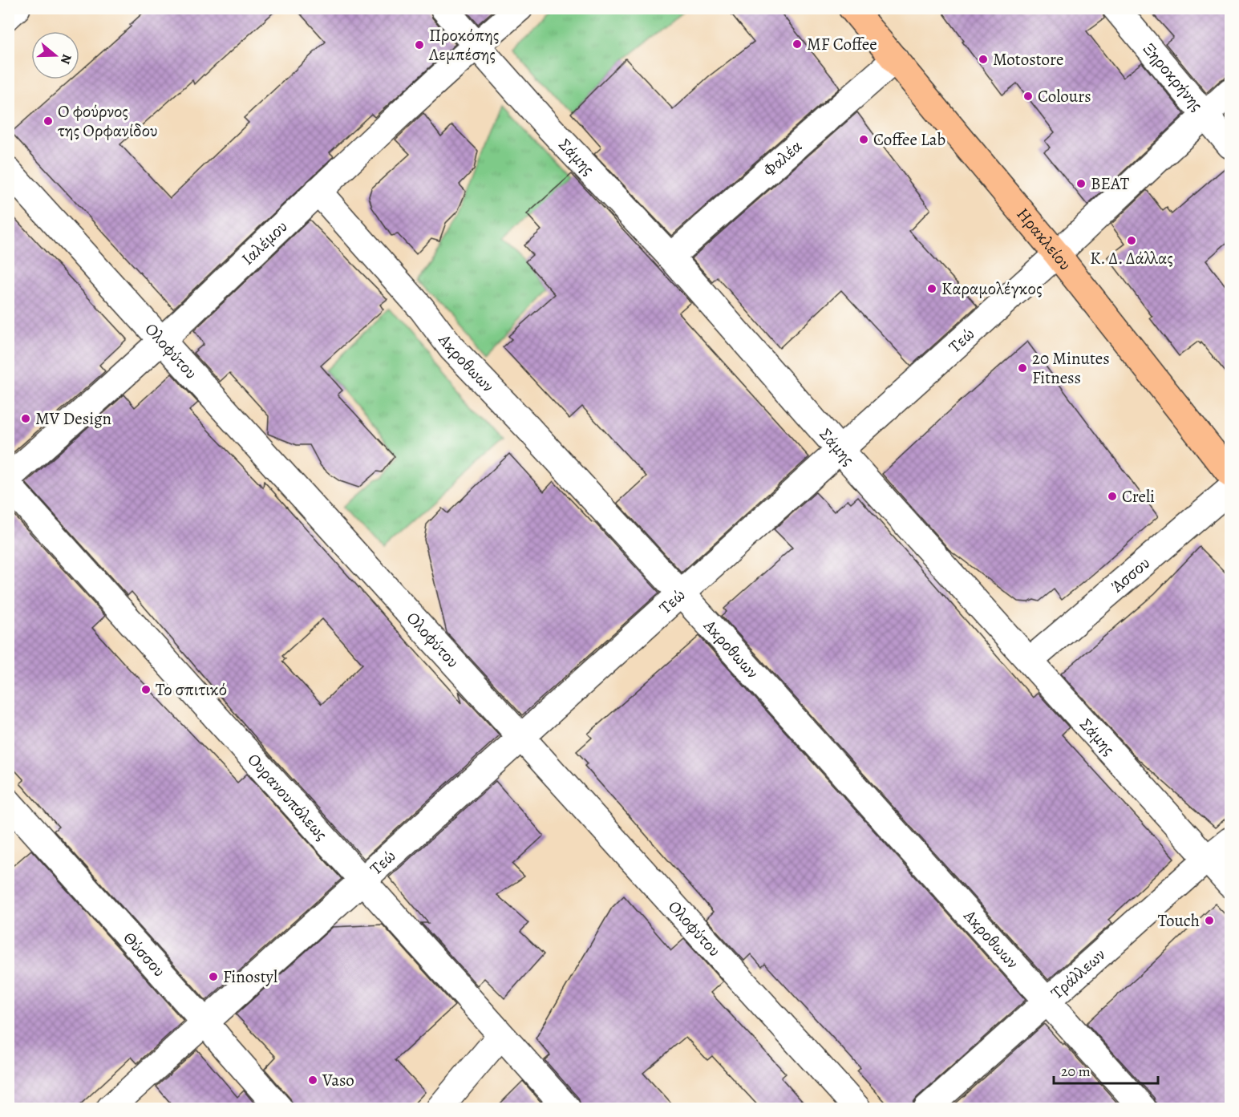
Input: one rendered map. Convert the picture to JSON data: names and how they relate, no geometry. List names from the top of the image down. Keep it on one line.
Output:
{"streets":{"main road":["Ηρακλείου"],"street":["Ξηροκρήνης","Σάμης","Φαλέα","Ιαλέμου","Τεώ","Ολοφύτου","Ακροθωων","Άσσου","Ουρανουπόλεως","Θύσσου","Τράλλεων"]},"crossings":[["Ξηροκρήνης","Τεώ"],["Σάμης","Φαλέα"],["Σάμης","Ιαλέμου"],["Σάμης","Τεώ"],["Σάμης","Άσσου"],["Σάμης","Τράλλεων"],["Φαλέα","Ηρακλείου"],["Ηρακλείου","Τεώ"],["Ιαλέμου","Ολοφύτου"],["Ιαλέμου","Ακροθωων"],["Τεώ","Ολοφύτου"],["Τεώ","Ακροθωων"],["Τεώ","Ουρανουπόλεως"],["Τεώ","Θύσσου"],["Ακροθωων","Τράλλεων"]],"places":["MF Coffee","Προκόπης Λεμπέσης","Motostore","Colours","Ο φούρνος της Ορφανίδου","Coffee Lab","ΒΕΑΤ","Κ. Δ. Δάλλας","Καραμολέγκος","20 Μinutes Fitness","MV Design","Creli","Το σπιτικό","Touch","Finostyl","Vaso"],"scale_bar":"20 m","north":"right"}
